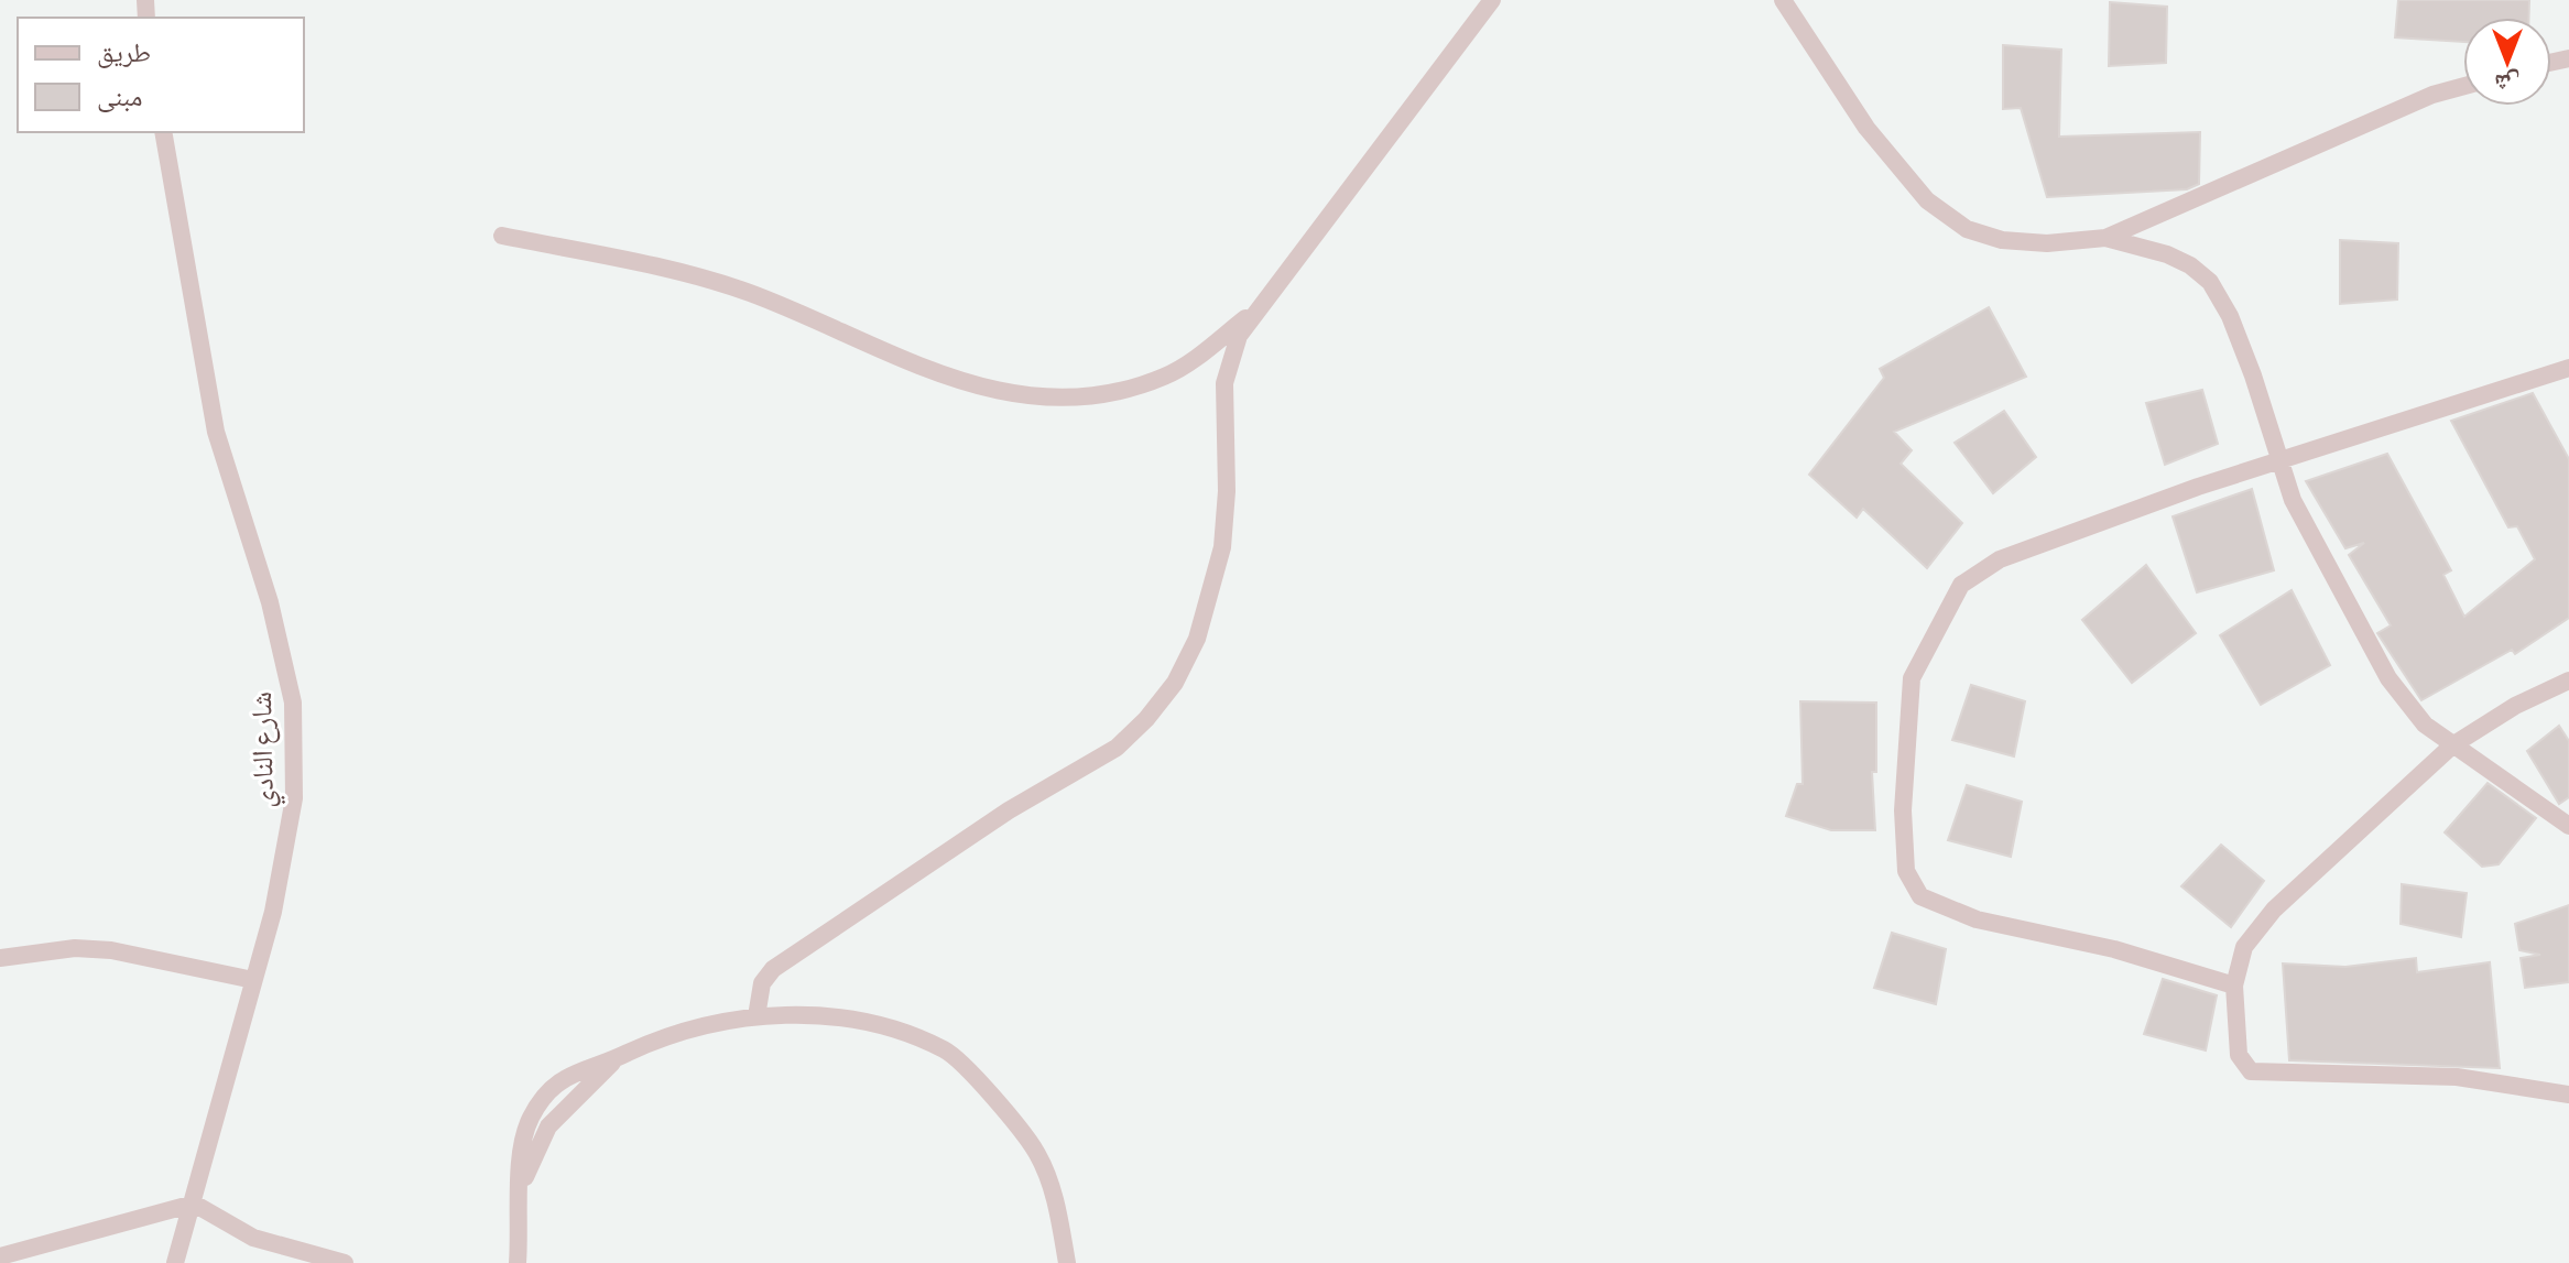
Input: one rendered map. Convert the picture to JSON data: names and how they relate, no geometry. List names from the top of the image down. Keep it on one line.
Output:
{"streets":{"street":["شارع النادي"]},"legend":["طريق","مبنى"],"north":"bottom"}
